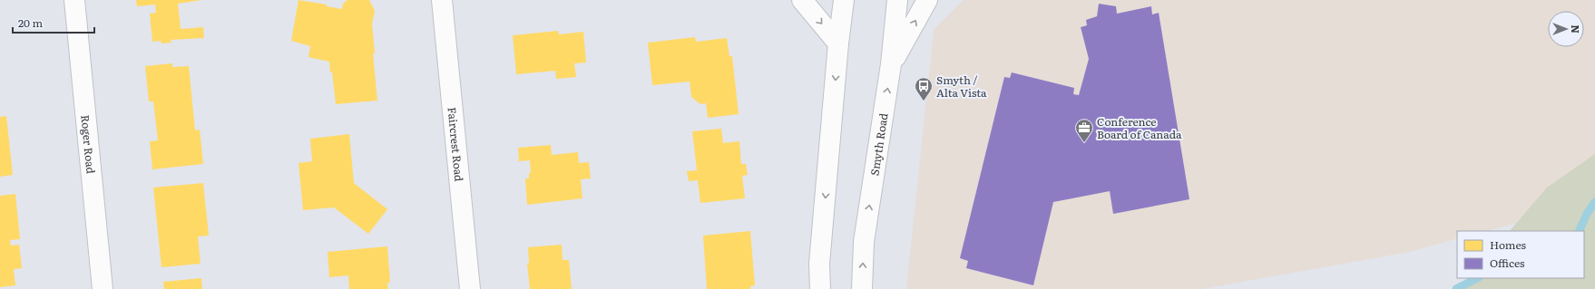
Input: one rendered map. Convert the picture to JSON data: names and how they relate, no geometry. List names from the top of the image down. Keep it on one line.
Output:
{"streets":{"main road":["Smyth Road","Roger Road","Faircrest Road"]},"places":{"bus stop":["Smyth / Alta Vista"],"office":["Conference Board of Canada"]},"legend":["Homes","Offices"],"scale_bar":"20 m","north":"right"}
